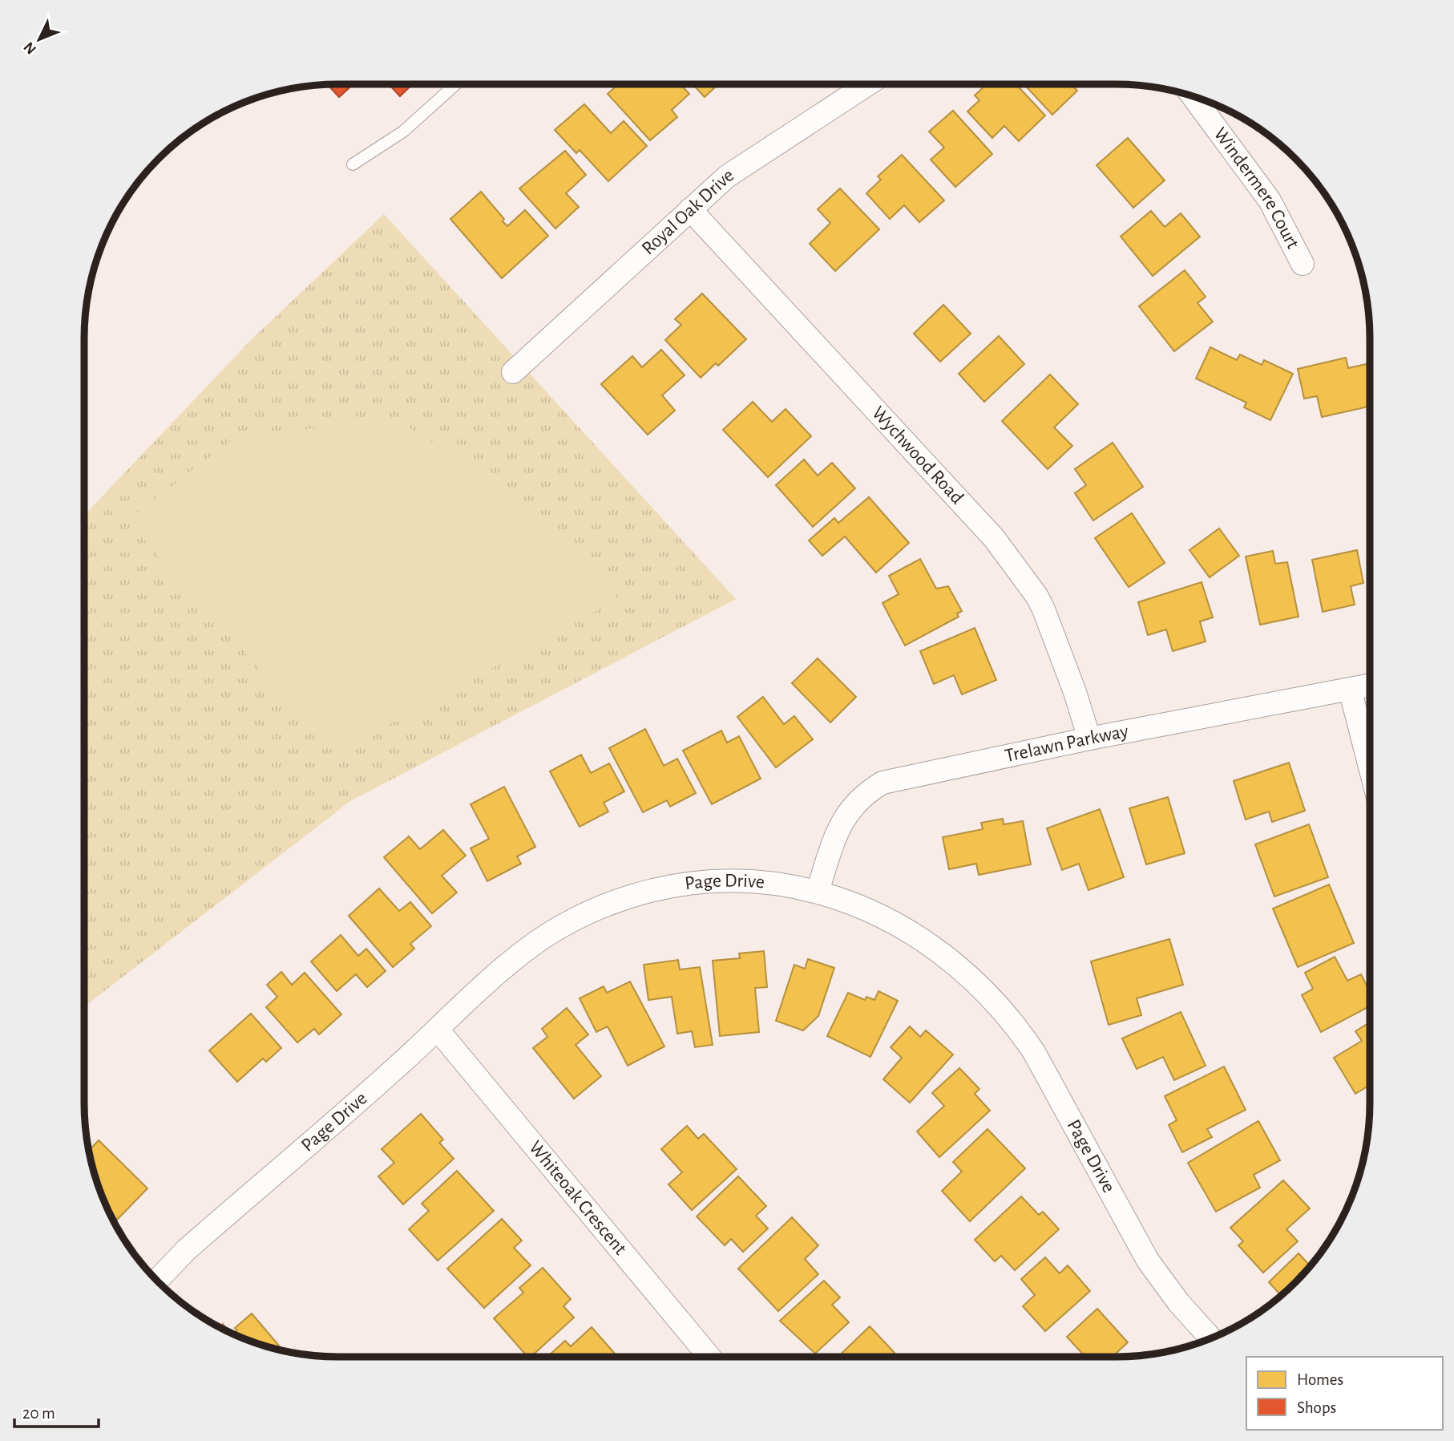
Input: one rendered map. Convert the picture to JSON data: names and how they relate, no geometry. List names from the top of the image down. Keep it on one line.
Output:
{"streets":{"street":["Windermere Court","Royal Oak Drive","Wychwood Road","Trelawn Parkway","Page Drive","Whiteoak Crescent"]},"crossings":[["Royal Oak Drive","Wychwood Road"],["Wychwood Road","Trelawn Parkway"],["Trelawn Parkway","Page Drive"],["Page Drive","Whiteoak Crescent"]],"legend":["Homes","Shops"],"scale_bar":"20 m","north":"bottom left"}
